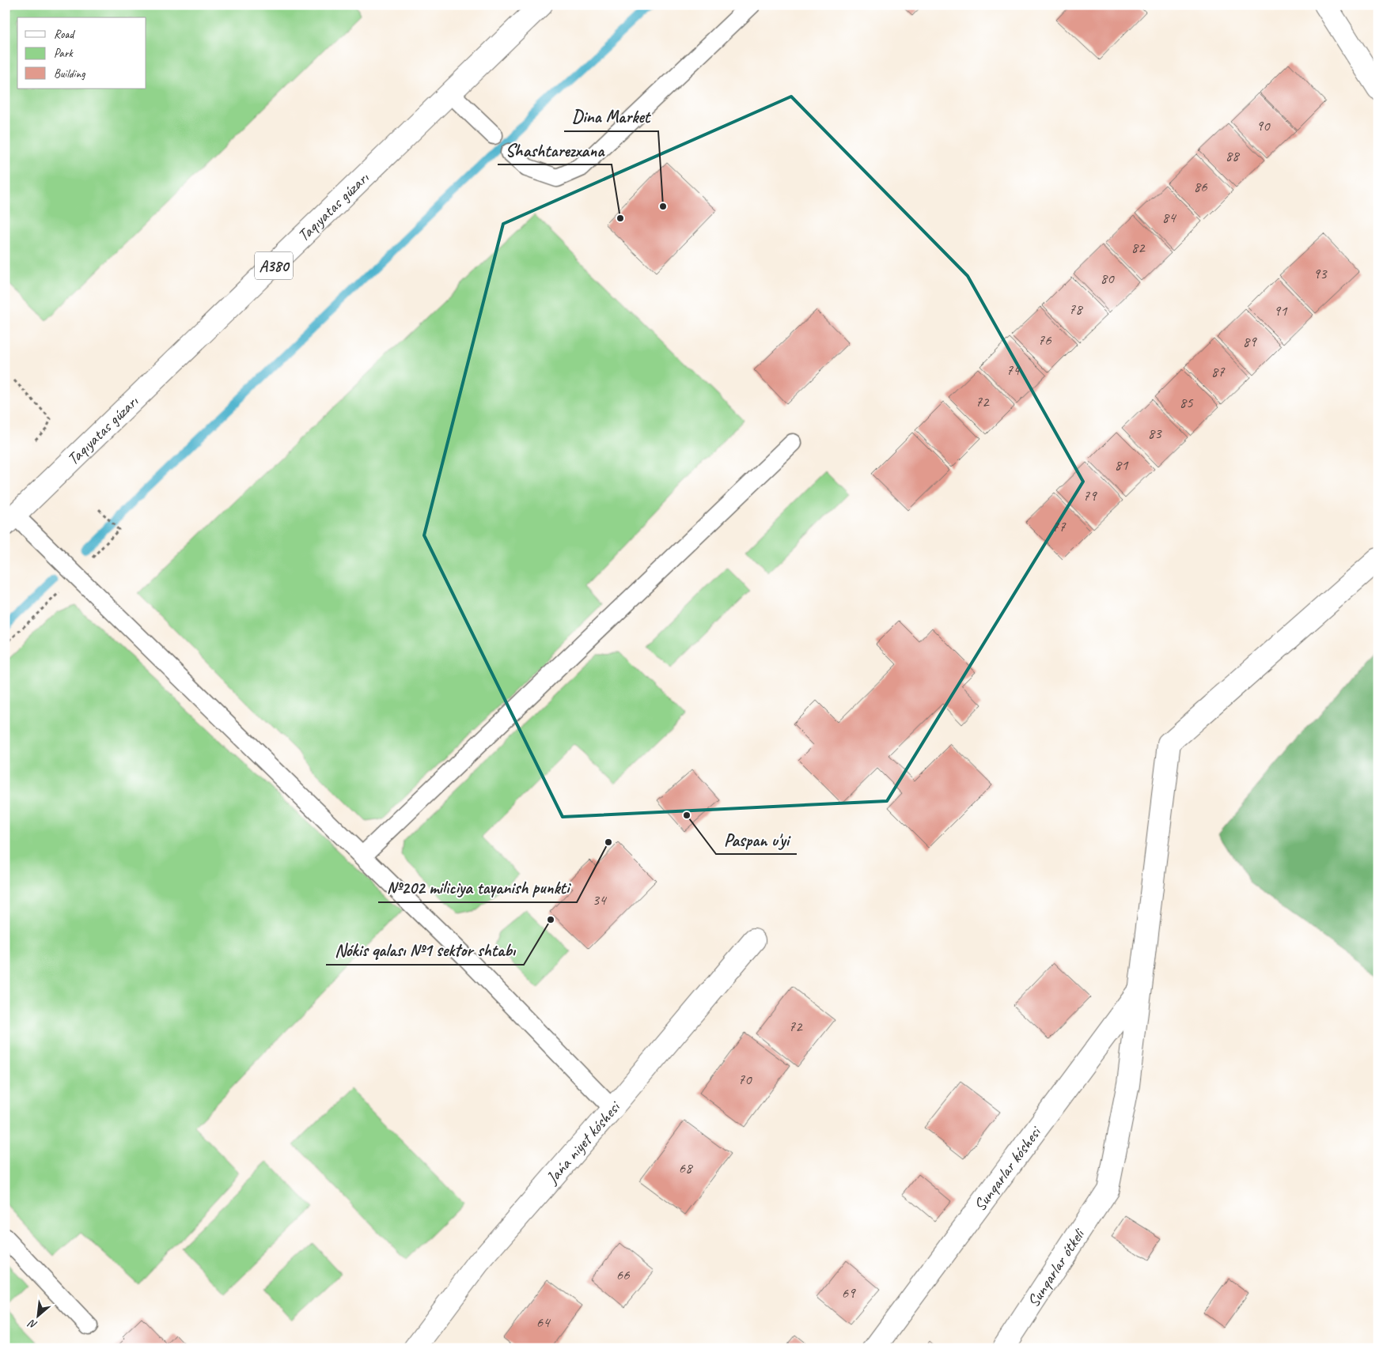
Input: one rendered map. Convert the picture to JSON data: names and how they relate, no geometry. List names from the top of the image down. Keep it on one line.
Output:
{"streets":{"main road":["Taqıyatas gúzarı","A380","Jańa niyet kóshesi","Sunqarlar kóshesi","Sunqarlar ótkeli"]},"crossings":[["Sunqarlar kóshesi","Sunqarlar ótkeli"]],"places":["Dina Market","Shashtarezxana","Paspan u'yi","№202 miliciya tayanish punkti","Nókis qalası №1 sektor shtabı"],"house_numbers":["90","88","86","84","82","93","80","78","91","76","89","74","87","72","85","83","81","79","77","34","72","70","68","66","69","64"],"legend":["Road","Park","Building"],"north":"bottom left"}
